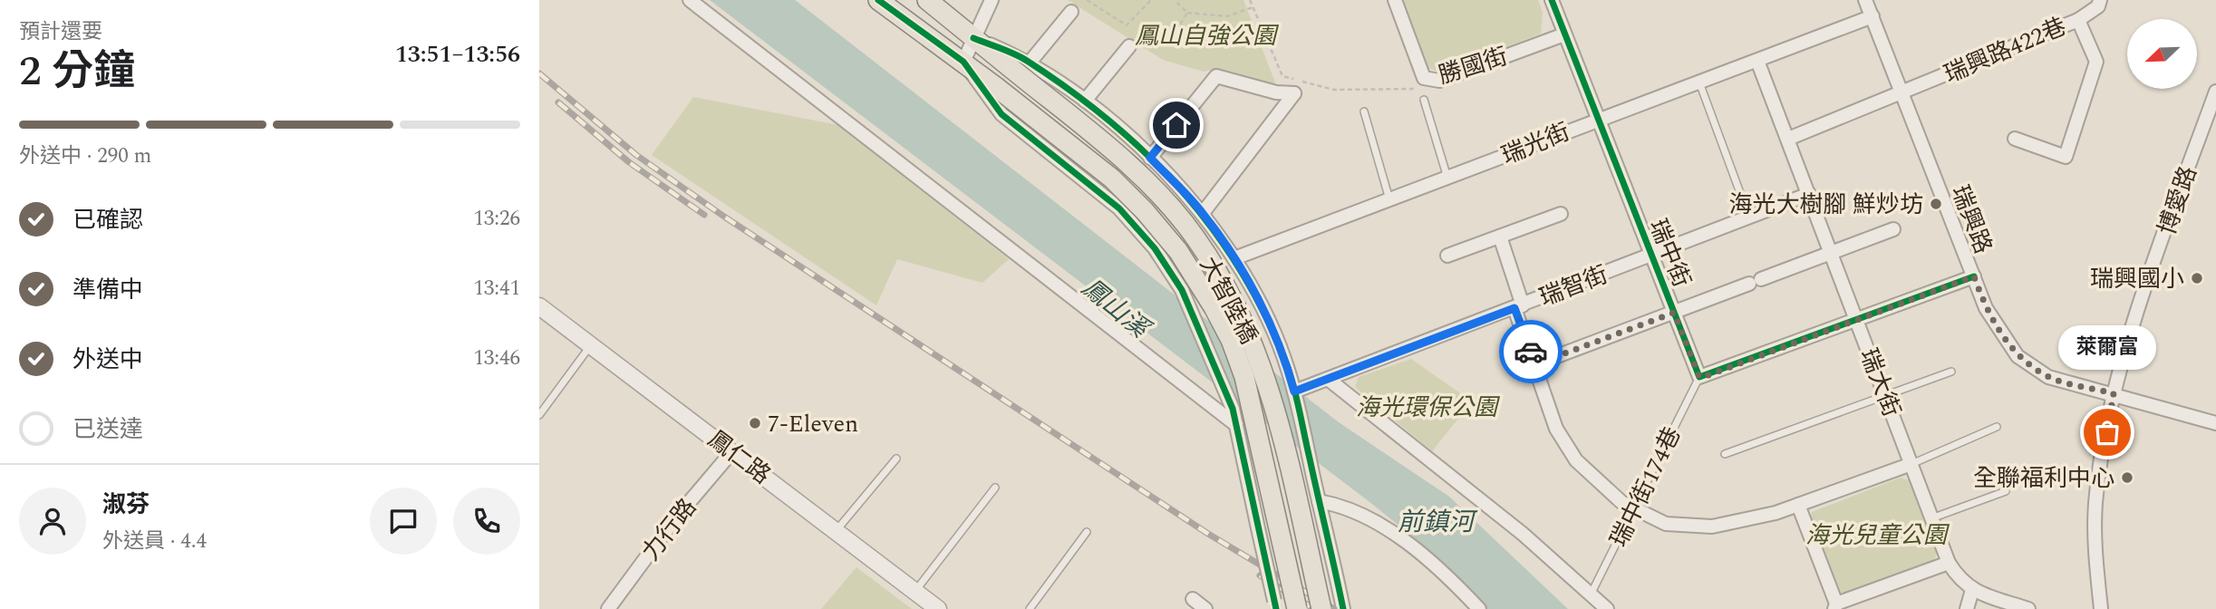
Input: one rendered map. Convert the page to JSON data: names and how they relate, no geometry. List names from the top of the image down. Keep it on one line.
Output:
{"streets":{"main road":["大智陸橋"],"street":["瑞興路422巷","勝國街","瑞光街","博愛路","瑞興路","瑞中街","瑞智街","瑞大街","鳳仁路","力行路"],"lane":["瑞中街174巷"]},"crossings":[["瑞興路422巷","瑞興路"],["瑞興路422巷","瑞大街"],["勝國街","瑞中街"],["瑞光街","瑞興路"],["瑞光街","瑞中街"],["瑞光街","瑞大街"],["博愛路","瑞興路"],["瑞中街","瑞智街"],["瑞中街","瑞中街174巷"],["瑞智街","瑞大街"],["瑞智街","瑞中街174巷"],["鳳仁路","力行路"]],"water":["鳳山溪","前鎮河"],"parks":["鳳山自強公園","海光環保公園","海光兒童公園"],"places":["海光大樹腳 鮮炒坊","瑞興國小","7-Eleven","萊爾富","全聯福利中心"],"north":"bottom left","page":{"heading":["2 分鐘","預計還要","13:51–13:56"],"panel":["淑芬","外送員 · 4.4"],"bar":"外送中 · 290 m","list":[["已確認","13:26"],["準備中","13:41"],["外送中","13:46"],"已送達"],"bubble":"萊爾富"}}
